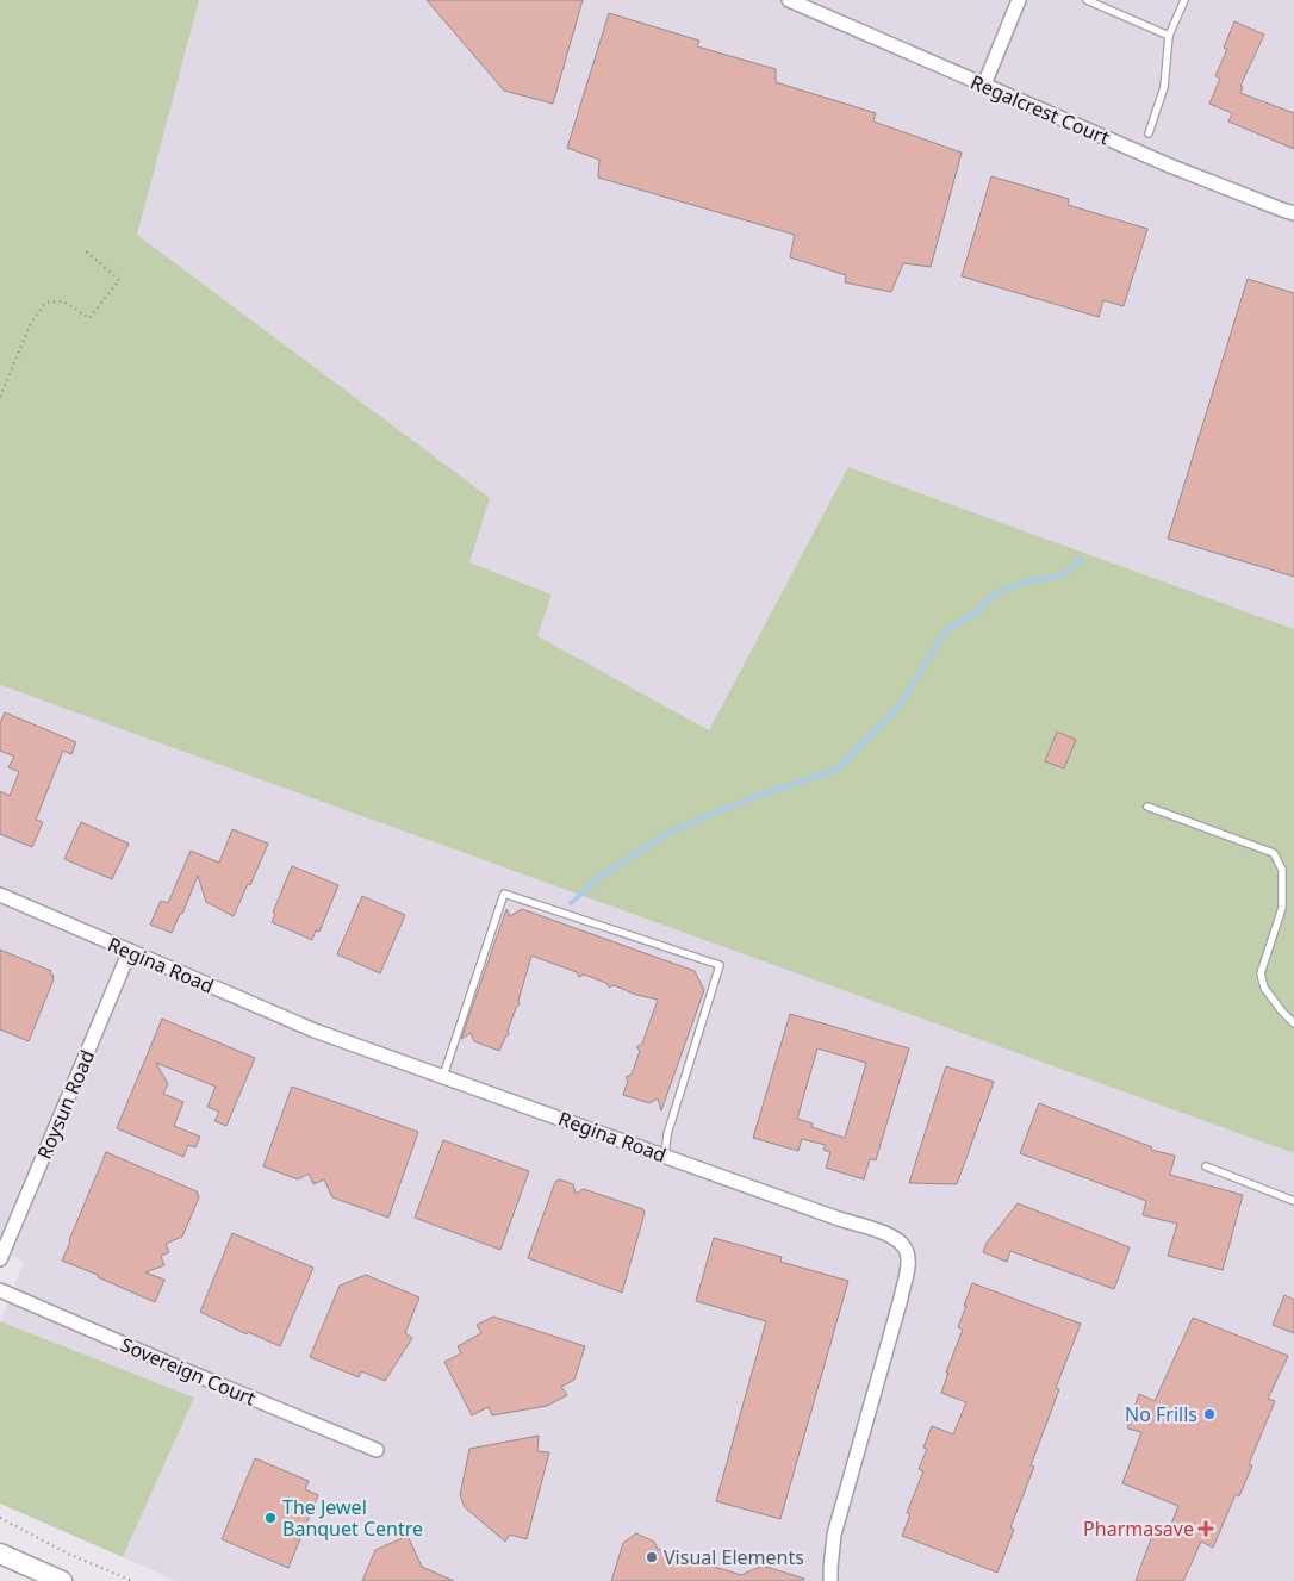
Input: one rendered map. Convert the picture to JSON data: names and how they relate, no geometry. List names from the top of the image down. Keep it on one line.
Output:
{"streets":{"street":["Regalcrest Court","Regina Road","Roysun Road","Sovereign Court"]},"crossings":[["Regina Road","Roysun Road"]],"places":{"other":["No Frills","The Jewel Banquet Centre","Visual Elements"],"health":["Pharmasave"]}}
